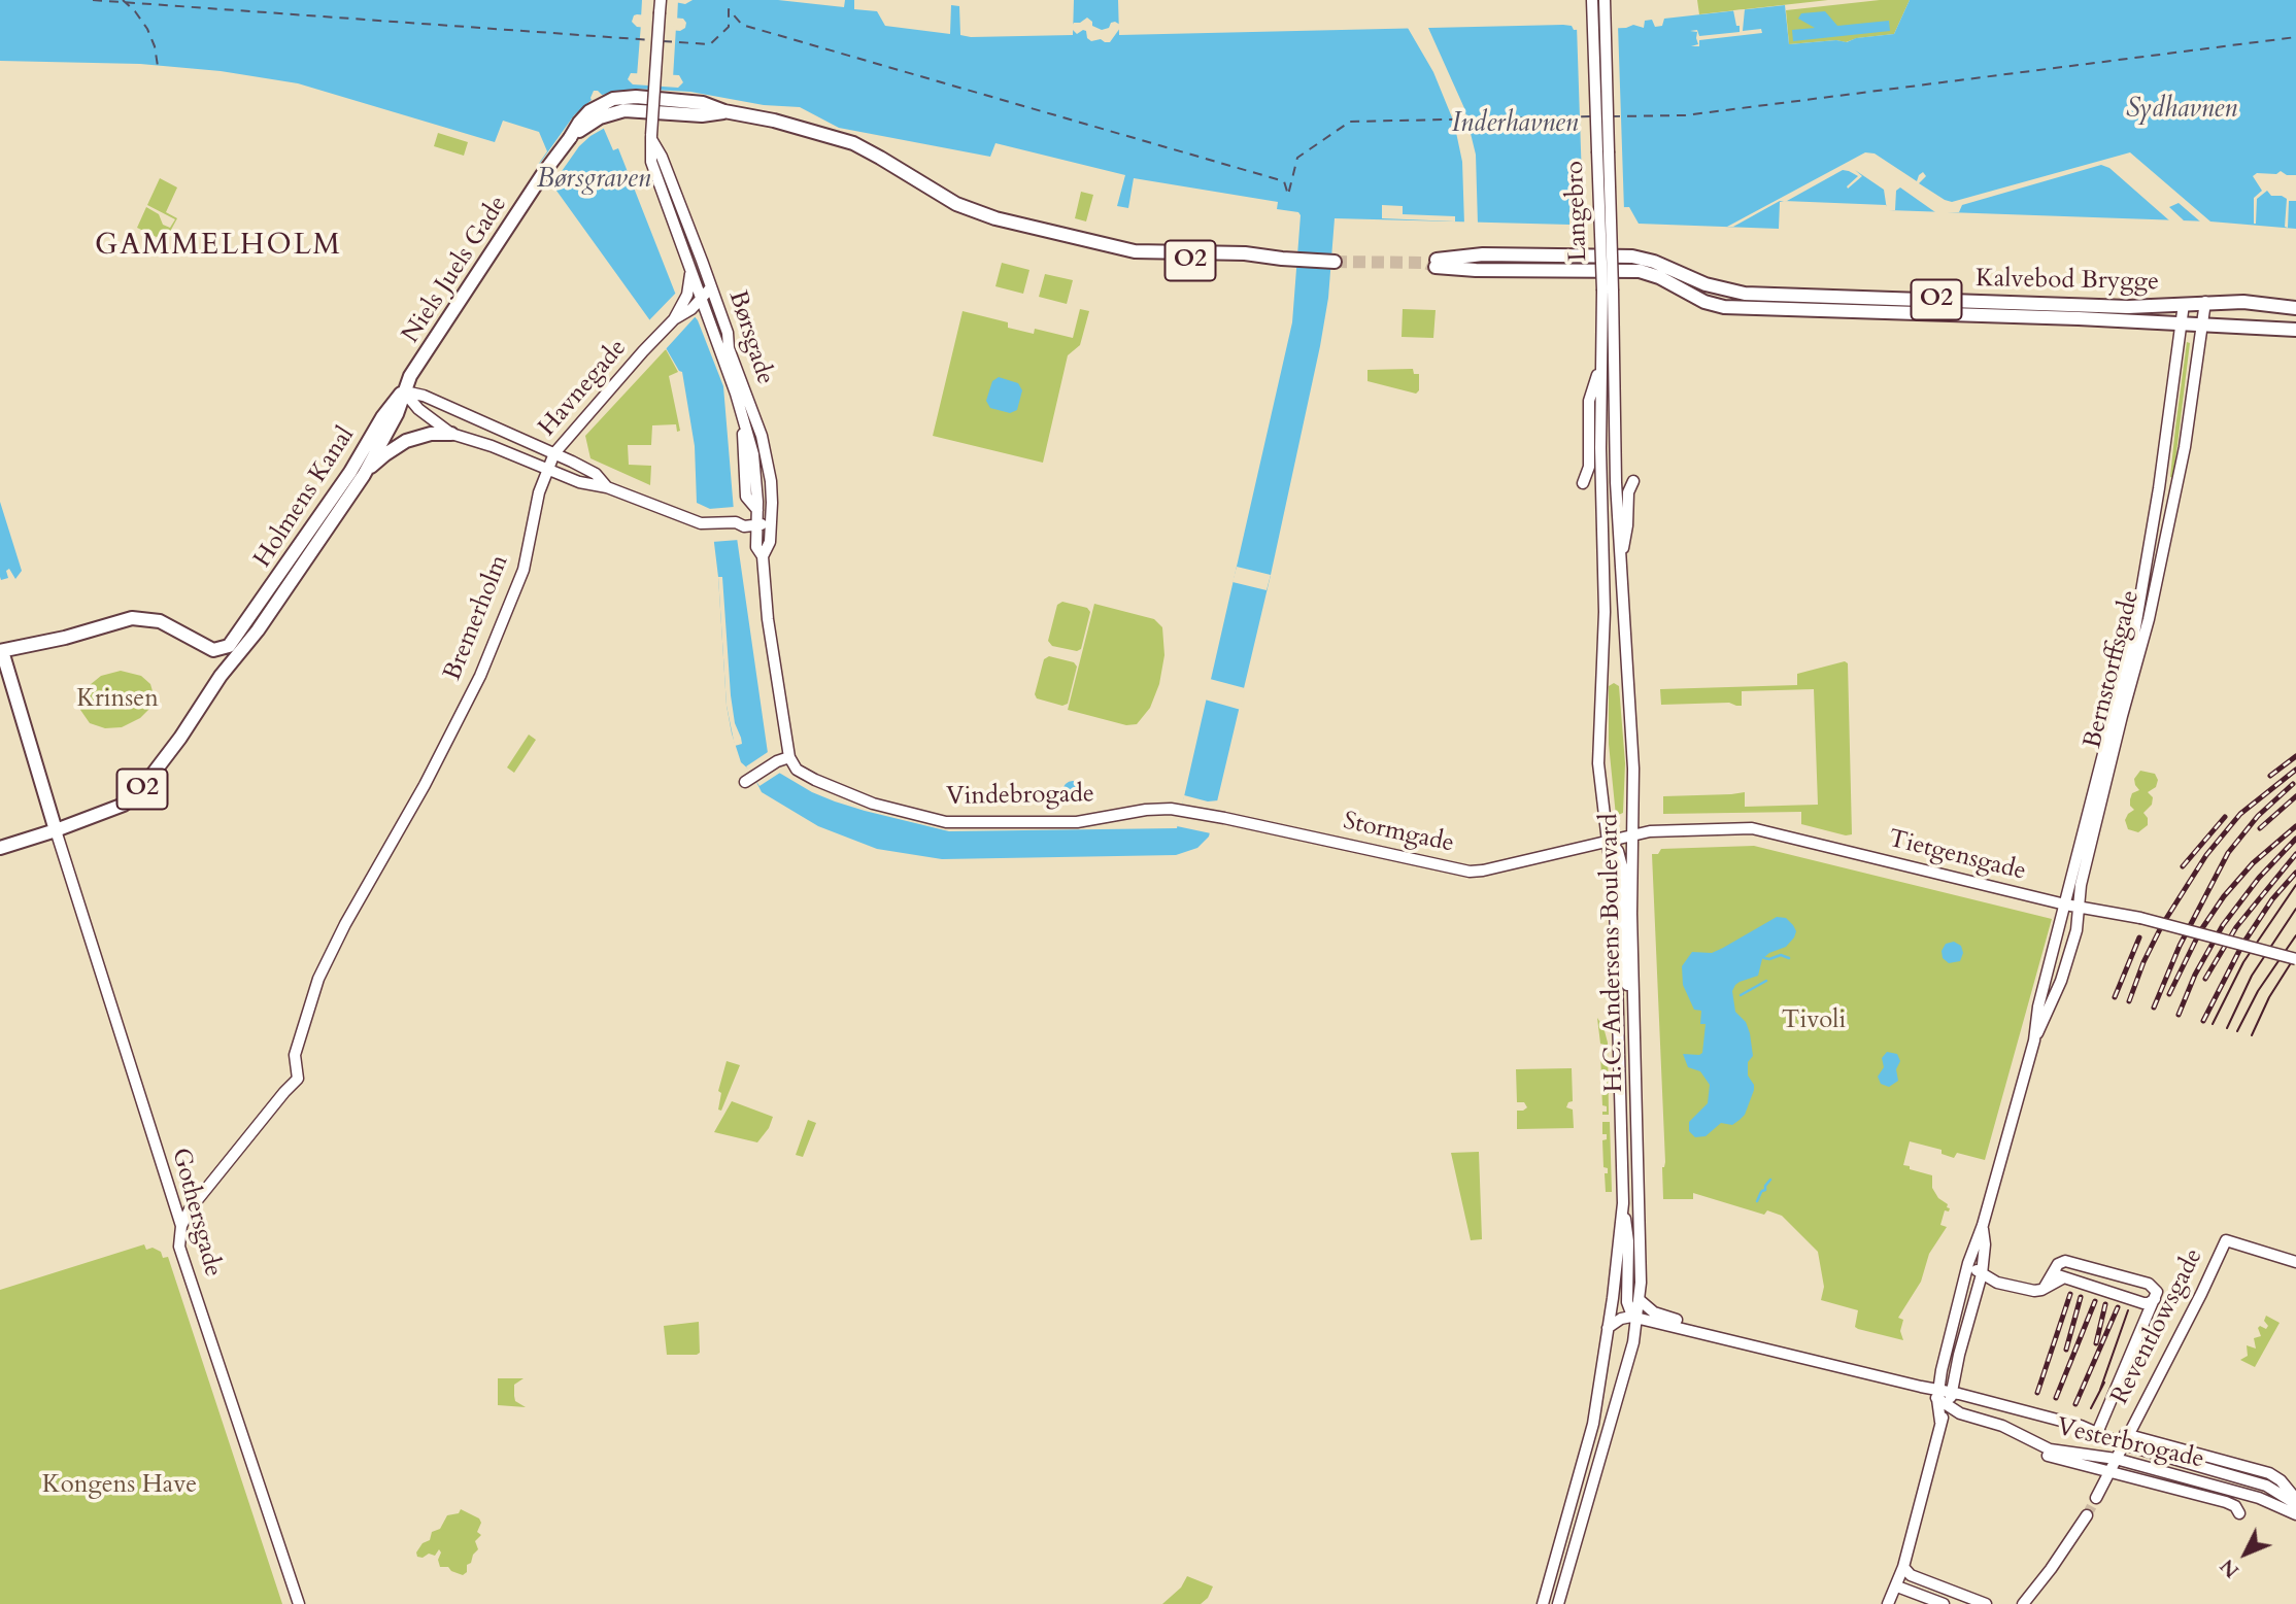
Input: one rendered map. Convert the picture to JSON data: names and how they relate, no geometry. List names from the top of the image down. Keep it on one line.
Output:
{"streets":{"main road":["O2","Niels Juels Gade","Kalvebod Brygge","Holmens Kanal"],"street":["Langebro","Børsgade","Havnegade","Bremerholm","Bernstorffsgade","Vindebrogade","Stormgade","Tietgensgade","H.C. Andersens Boulevard","Gothersgade","Reventlowsgade","Vesterbrogade"]},"crossings":[["Langebro","H.C. Andersens Boulevard"],["O2","Holmens Kanal"],["O2","Gothersgade"],["Niels Juels Gade","Holmens Kanal"],["Kalvebod Brygge","Bernstorffsgade"],["Børsgade","Vindebrogade"],["Havnegade","Bremerholm"],["Bremerholm","Gothersgade"],["Bernstorffsgade","Tietgensgade"],["Bernstorffsgade","Vesterbrogade"],["Vindebrogade","Stormgade"],["Stormgade","Tietgensgade"],["Stormgade","H.C. Andersens Boulevard"],["Tietgensgade","H.C. Andersens Boulevard"],["H.C. Andersens Boulevard","Vesterbrogade"],["Reventlowsgade","Vesterbrogade"]],"districts":["GAMMELHOLM"],"water":["Sydhavnen","Inderhavnen","Børsgraven"],"parks":["Krinsen","Tivoli","Kongens Have"],"north":"bottom left"}
